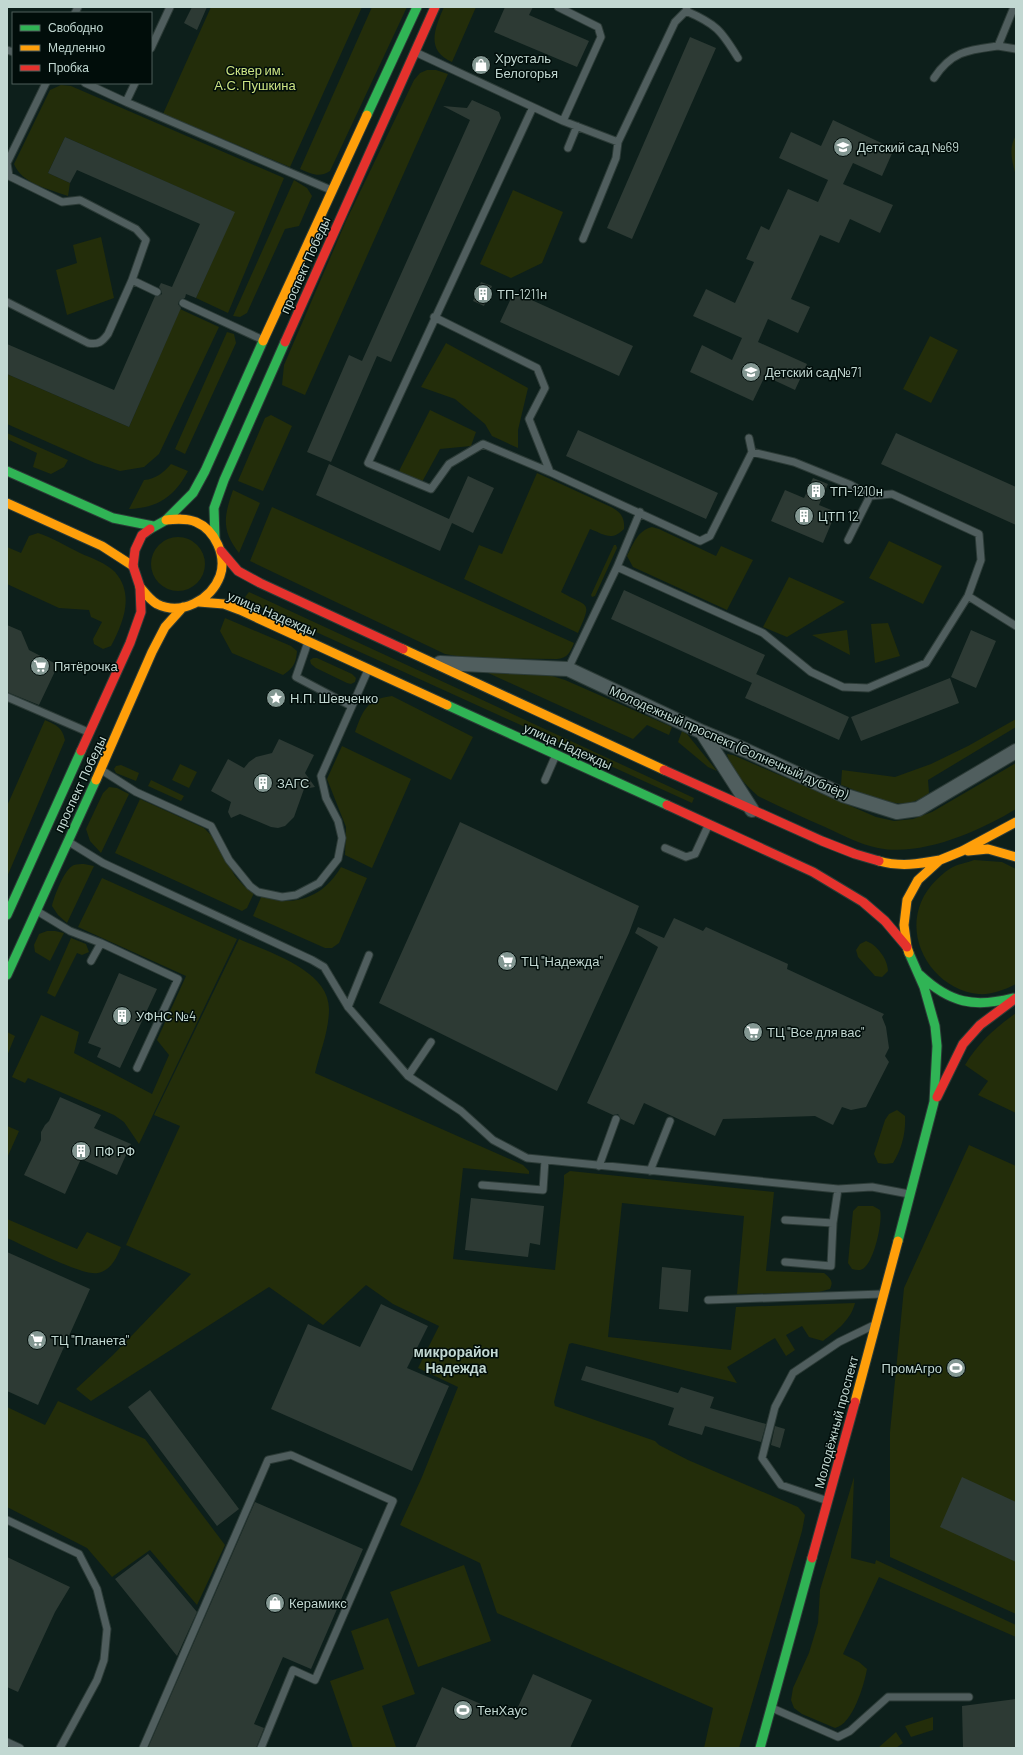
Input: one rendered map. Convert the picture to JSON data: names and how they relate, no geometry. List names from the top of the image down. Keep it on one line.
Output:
{"streets":{"main road":["проспект Победы","улица Надежды","Молодёжный проспект"],"street":["Молодежный проспект (Солнечный дублёр)"]},"crossings":[["проспект Победы","улица Надежды"],["улица Надежды","Молодежный проспект (Солнечный дублёр)"],["улица Надежды","Молодёжный проспект"]],"districts":["микрорайон Надежда"],"parks":["Сквер им. А.С. Пушкина"],"places":{"shop":["Хрусталь Белогорья","Керамикс"],"school or university":["Детский сад №69","Детский сад№71"],"building":["ТП-1211н","ТП-1210н","ЦТП 12","ЗАГС","УФНС №4","ПФ РФ"],"supermarket":["Пятёрочка","ТЦ \"Надежда\"","ТЦ \"Все для вас\"","ТЦ \"Планета\""],"place":["Н.П. Шевченко"],"sports":["ПромАгро","ТенХаус"]},"legend":["Свободно","Медленно","Пробка"]}
